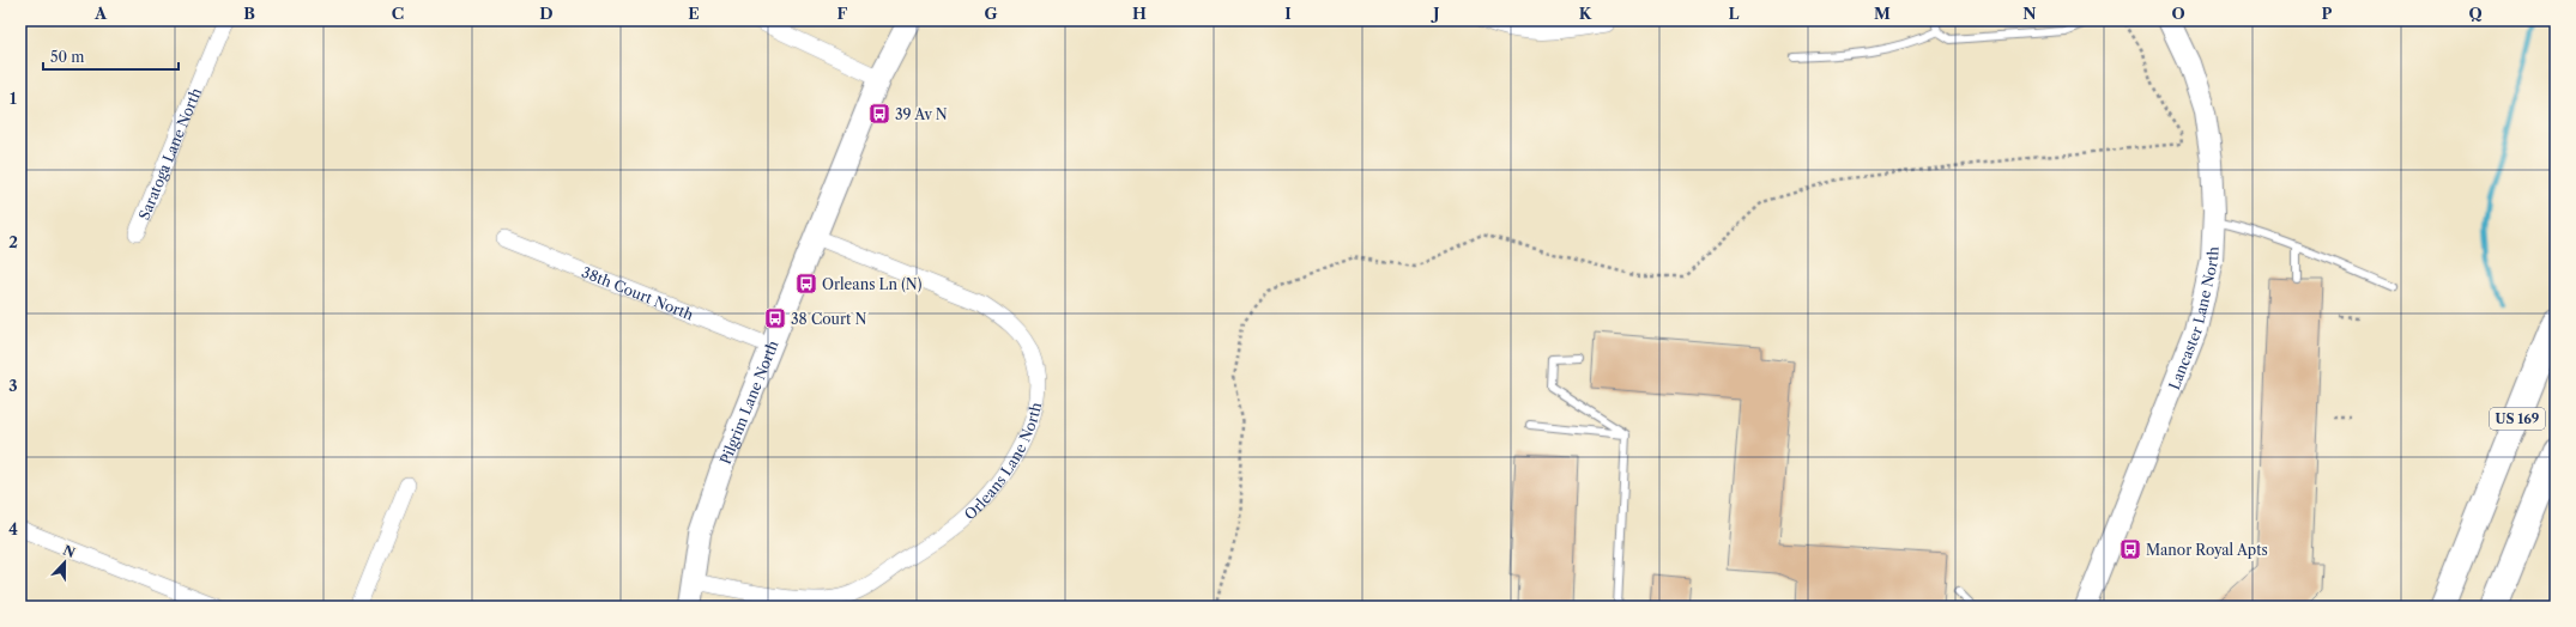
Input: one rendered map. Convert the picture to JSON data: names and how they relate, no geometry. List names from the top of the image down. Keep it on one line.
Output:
{"streets":{"highway":["US 169"],"street":["Saratoga Lane North","38th Court North","Lancaster Lane North","Pilgrim Lane North","Orleans Lane North"]},"crossings":[["38th Court North","Pilgrim Lane North"],["Pilgrim Lane North","Orleans Lane North"]],"places":{"bus stop":["39 Av N","Orleans Ln (N)","38 Court N","Manor Royal Apts"]},"scale_bar":"50 m","north":"top","grid":{"columns":["A","B","C","D","E","F","G","H","I","J","K","L","M","N","O","P","Q"],"rows":["1","2","3","4"]}}
